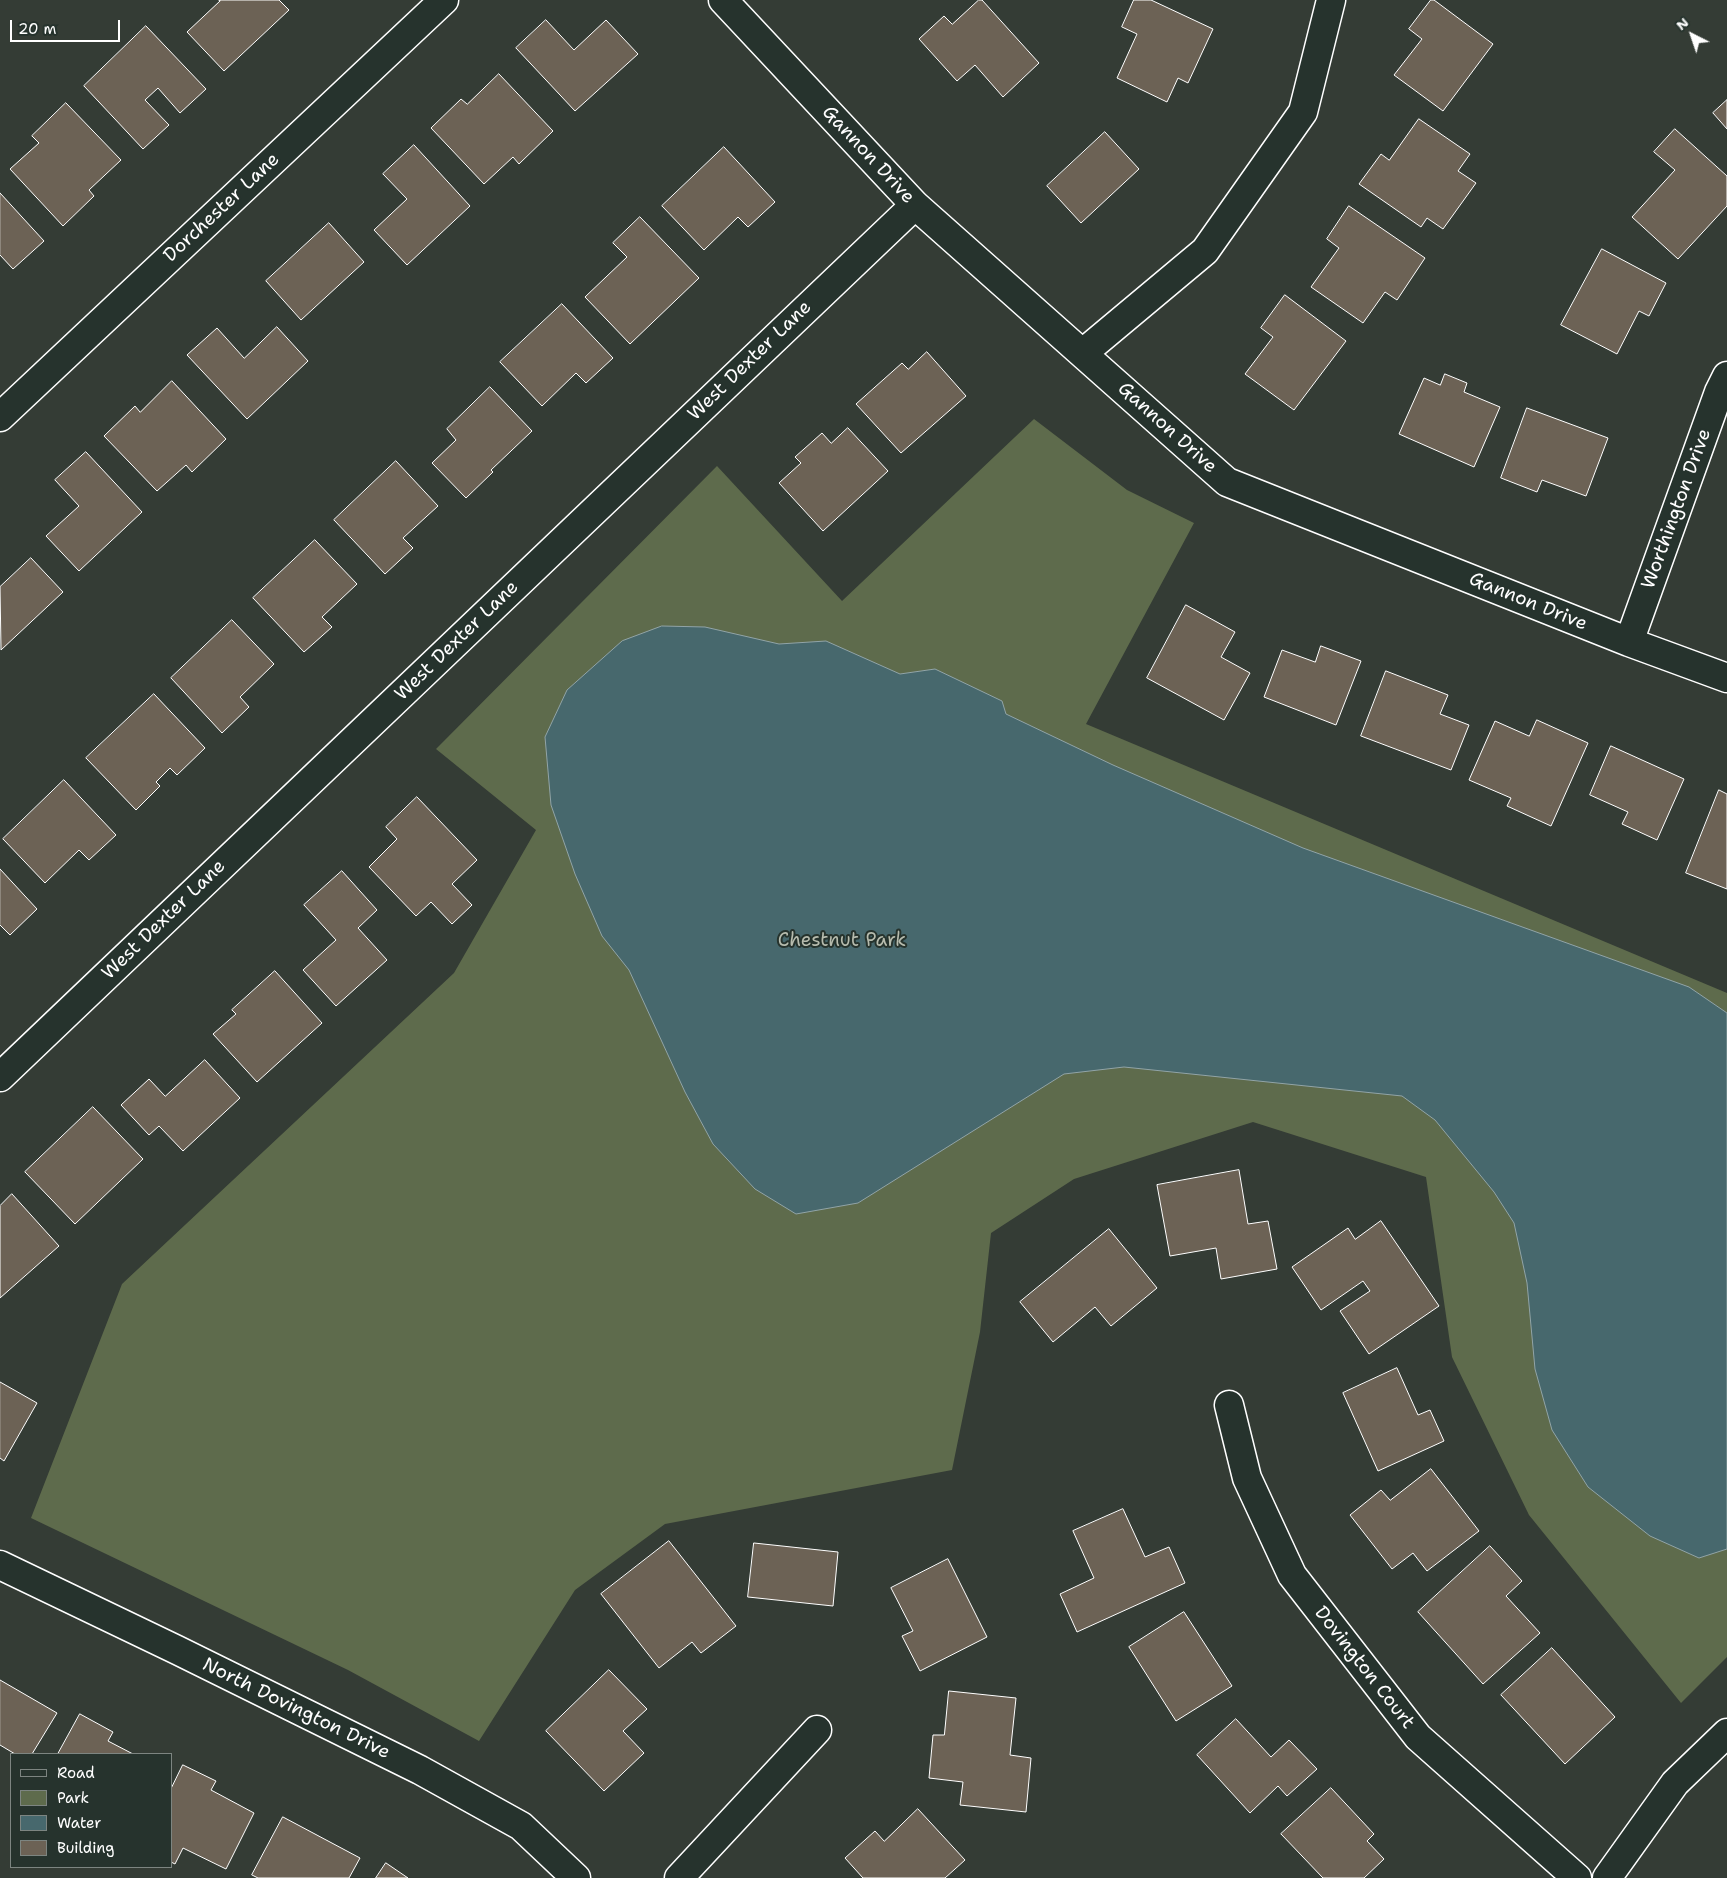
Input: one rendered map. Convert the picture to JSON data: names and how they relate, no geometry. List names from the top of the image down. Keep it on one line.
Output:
{"streets":{"street":["Gannon Drive","Dorchester Lane","West Dexter Lane","Worthington Drive","Dovington Court","North Dovington Drive"]},"crossings":[["Gannon Drive","West Dexter Lane"],["Gannon Drive","Worthington Drive"]],"parks":["Chestnut Park"],"legend":["Road","Park","Water","Building"],"scale_bar":"20 m","north":"top left"}
